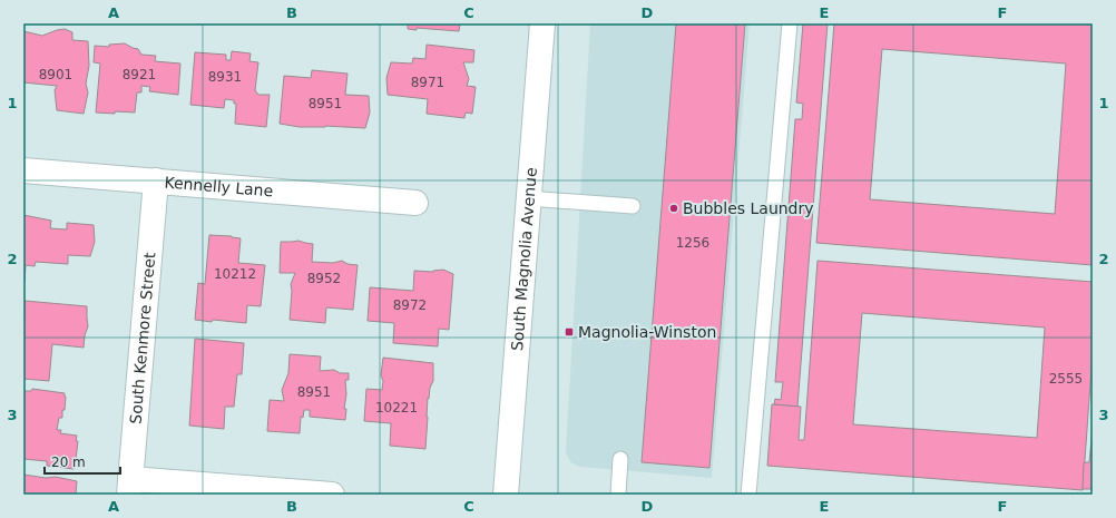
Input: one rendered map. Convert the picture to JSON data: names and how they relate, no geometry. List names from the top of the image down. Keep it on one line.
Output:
{"streets":{"street":["Kennelly Lane","South Magnolia Avenue","South Kenmore Street"]},"crossings":[["Kennelly Lane","South Kenmore Street"]],"places":{"other":["Bubbles Laundry"],"transit":["Magnolia-Winston"]},"house_numbers":["8901","8921","8931","8971","8951","1256","10212","8952","8972","2555","8951","10221"],"scale_bar":"20 m","grid":{"columns":["A","B","C","D","E","F"],"rows":["1","2","3"]}}
